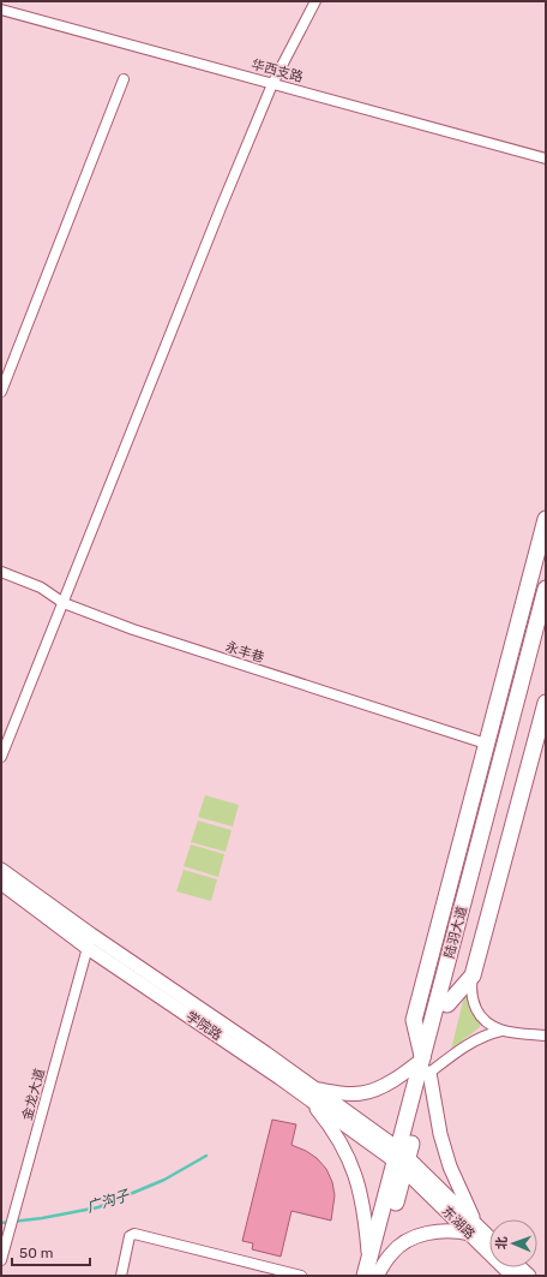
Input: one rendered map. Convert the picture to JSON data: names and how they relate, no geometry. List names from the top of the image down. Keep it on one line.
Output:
{"streets":{"main road":["陆羽大道","学院路","东湖路"],"street":["华西支路","永丰巷","金龙大道"]},"crossings":[["陆羽大道","学院路"],["陆羽大道","东湖路"],["学院路","金龙大道"],["学院路","东湖路"]],"water":["广沟子"],"scale_bar":"50 m","north":"left"}
